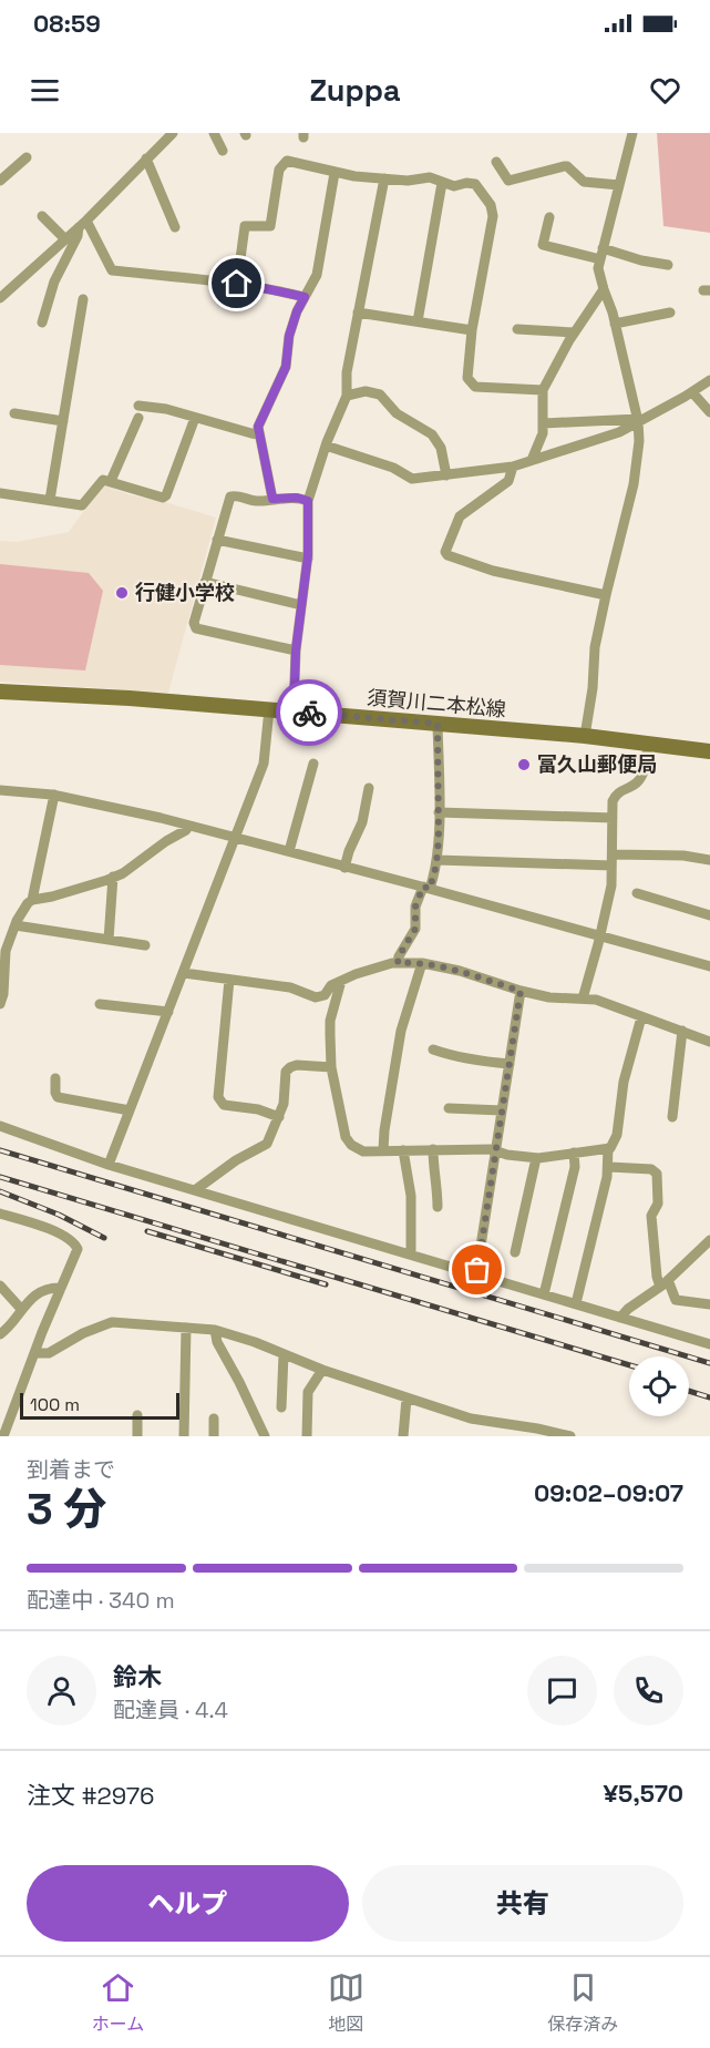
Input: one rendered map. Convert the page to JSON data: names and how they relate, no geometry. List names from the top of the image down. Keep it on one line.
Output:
{"streets":{"main road":["須賀川二本松線"]},"places":["行健小学校","富久山郵便局"],"scale_bar":"100 m","page":{"status":"08:59","header":"Zuppa","scale":"100 m","heading":["3 分","到着まで","09:02–09:07"],"panel":["鈴木","配達員 · 4.4","注文 #2976","¥5,570"],"bar":"配達中 · 340 m","buttons":["ヘルプ","共有"],"tabs":["ホーム","地図","保存済み"]}}
